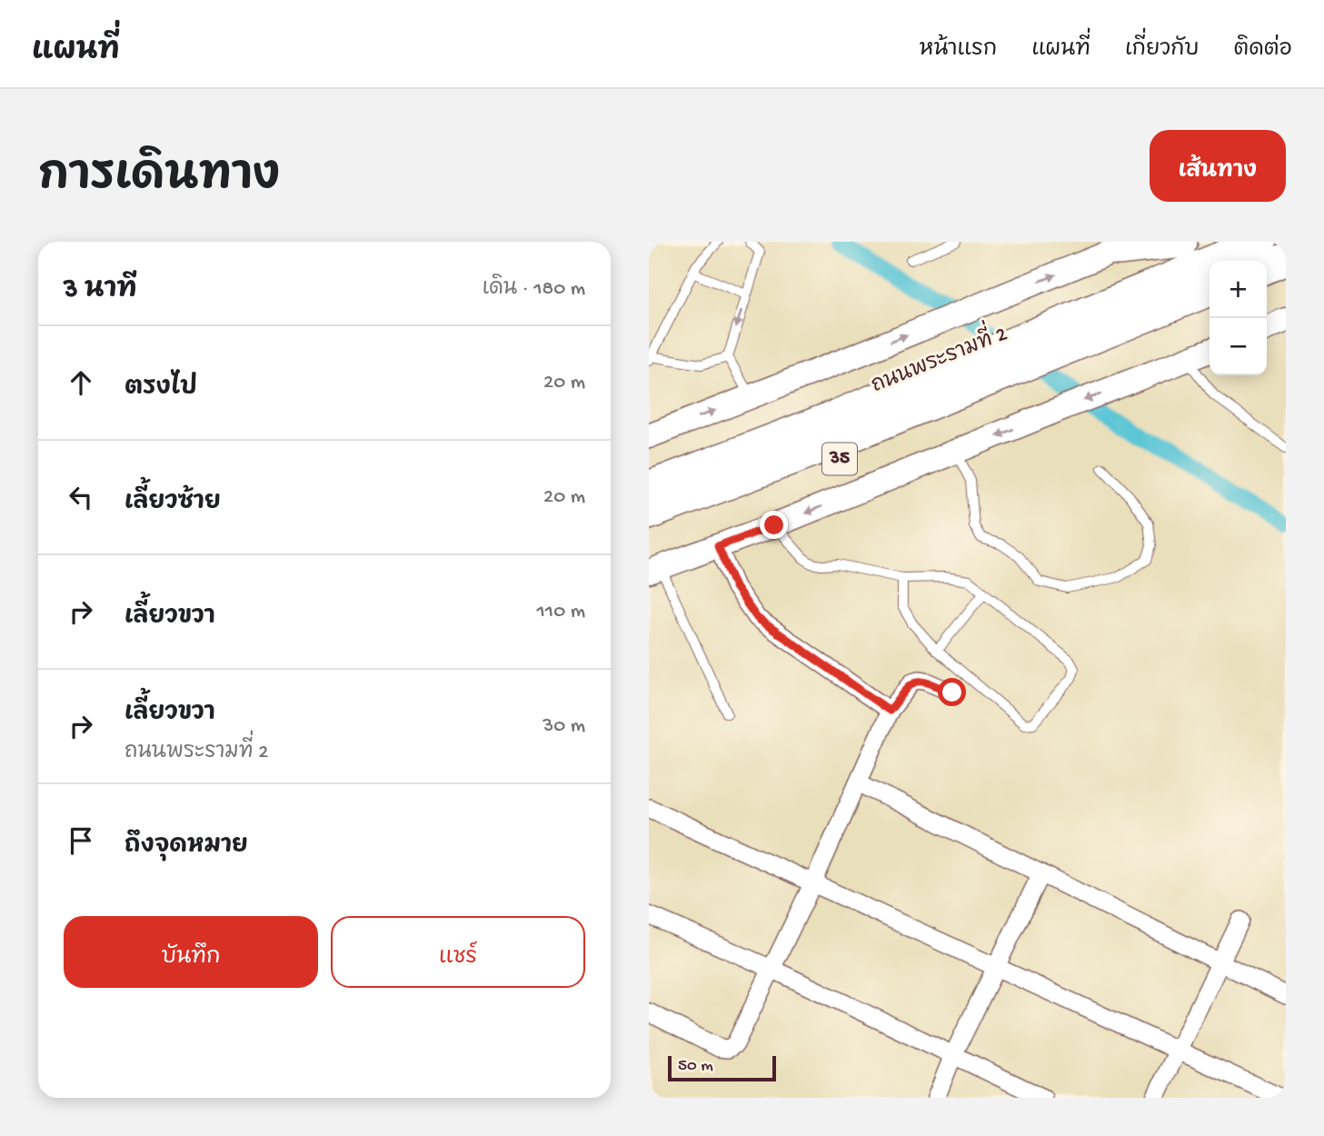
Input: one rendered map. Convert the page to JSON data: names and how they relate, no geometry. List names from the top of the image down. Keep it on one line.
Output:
{"streets":{"highway":["ถนนพระรามที่ 2","35"]},"scale_bar":"50 m","page":{"header":"แผนที่","nav":["หน้าแรก","แผนที่","เกี่ยวกับ","ติดต่อ"],"title":"การเดินทาง","buttons":["เส้นทาง",["บันทึก","แชร์"]],"heading":["3 นาที","เดิน · 180 m"],"map_buttons":["+","−"],"list":[["ตรงไป","20 m"],["เลี้ยวซ้าย","20 m"],["เลี้ยวขวา","110 m"],["เลี้ยวขวา","ถนนพระรามที่ 2","30 m"],"ถึงจุดหมาย"],"scale":"50 m"}}
